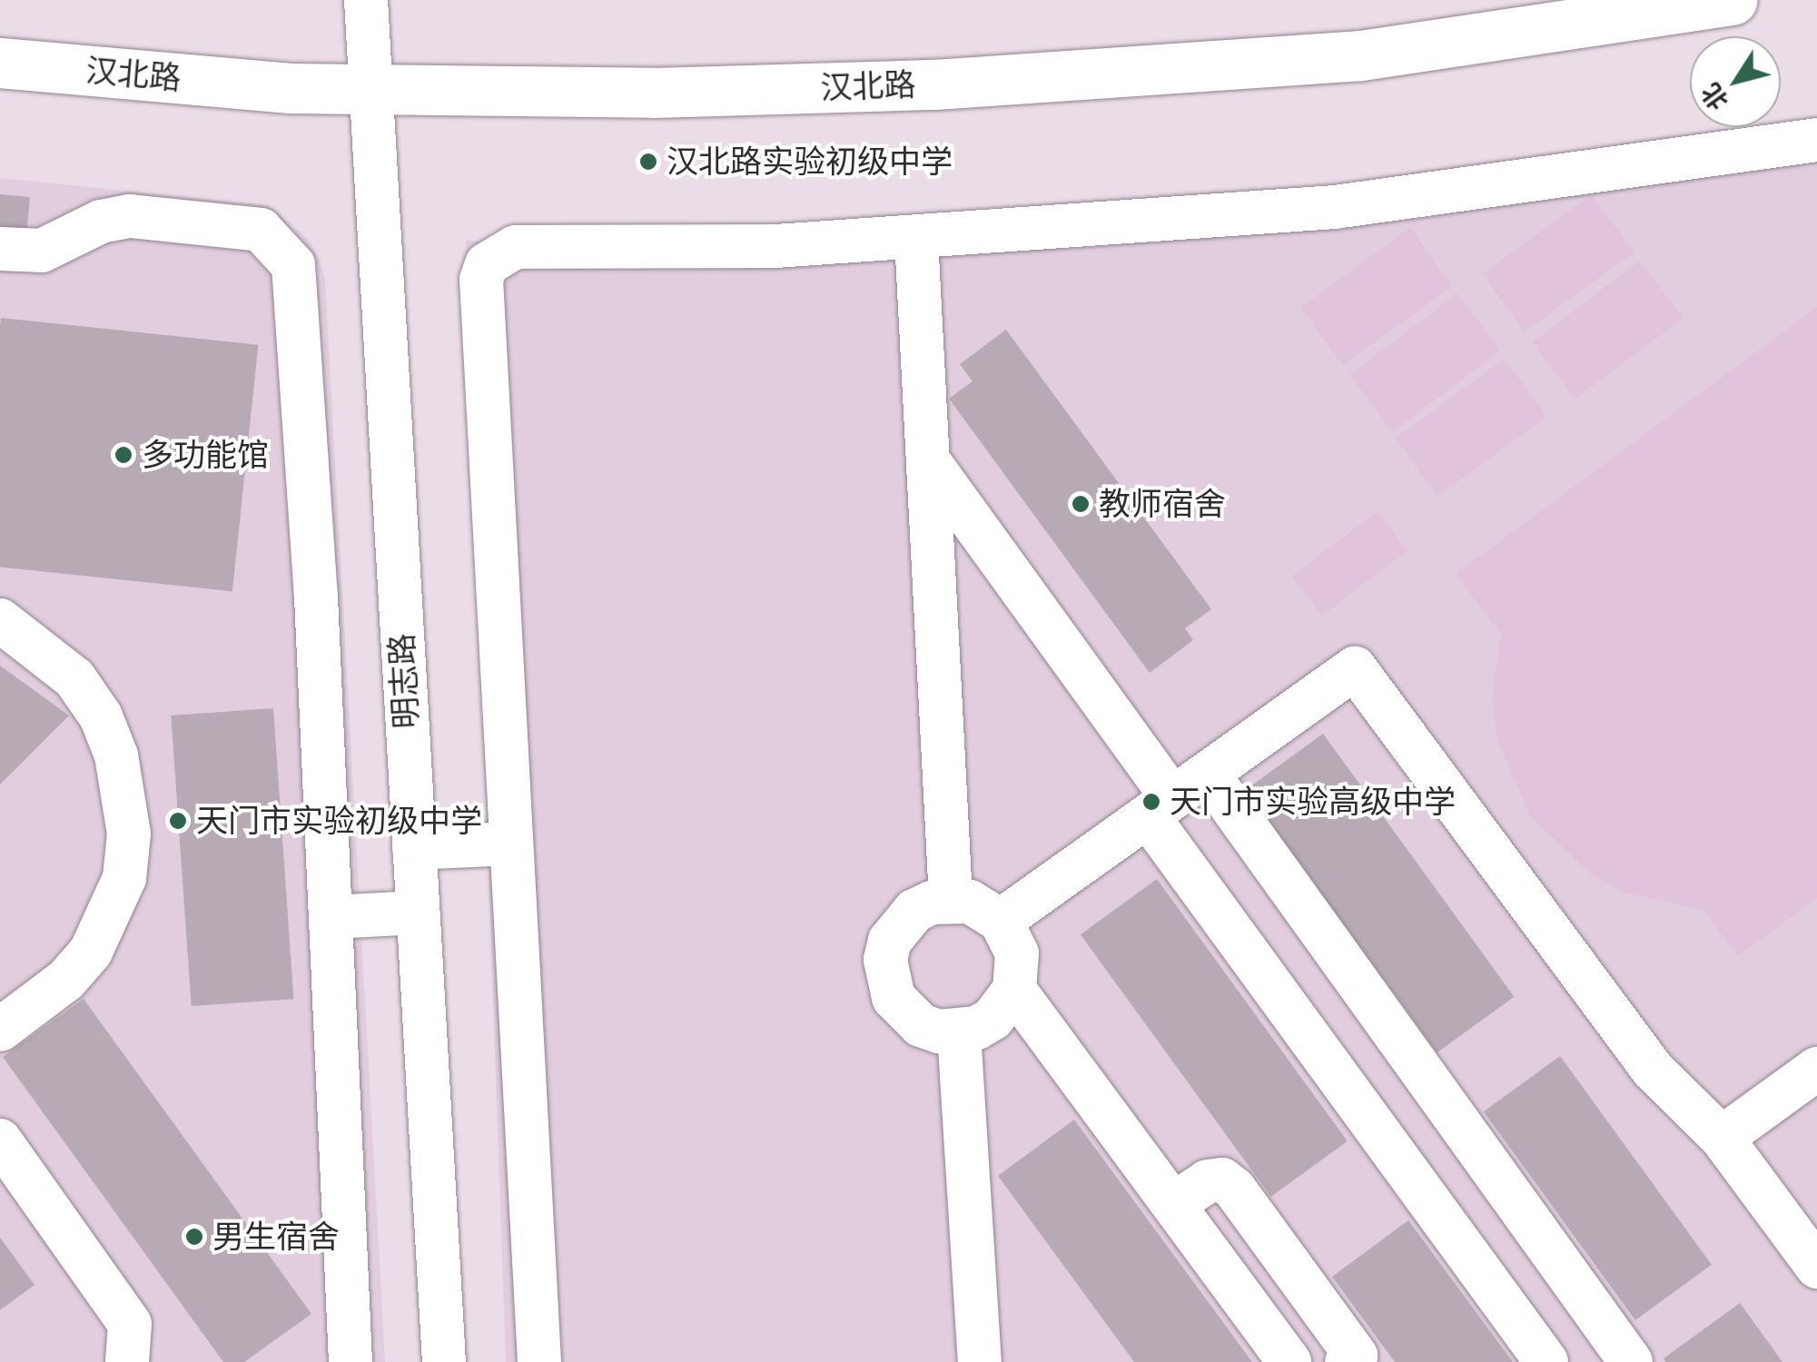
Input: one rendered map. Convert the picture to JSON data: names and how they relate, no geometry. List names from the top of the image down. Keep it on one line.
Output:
{"streets":{"main road":["汉北路"],"street":["明志路"]},"crossings":[["汉北路","明志路"]],"places":["汉北路实验初级中学","多功能馆","教师宿舍","天门市实验高级中学","天门市实验初级中学","男生宿舍"],"north":"bottom left"}
